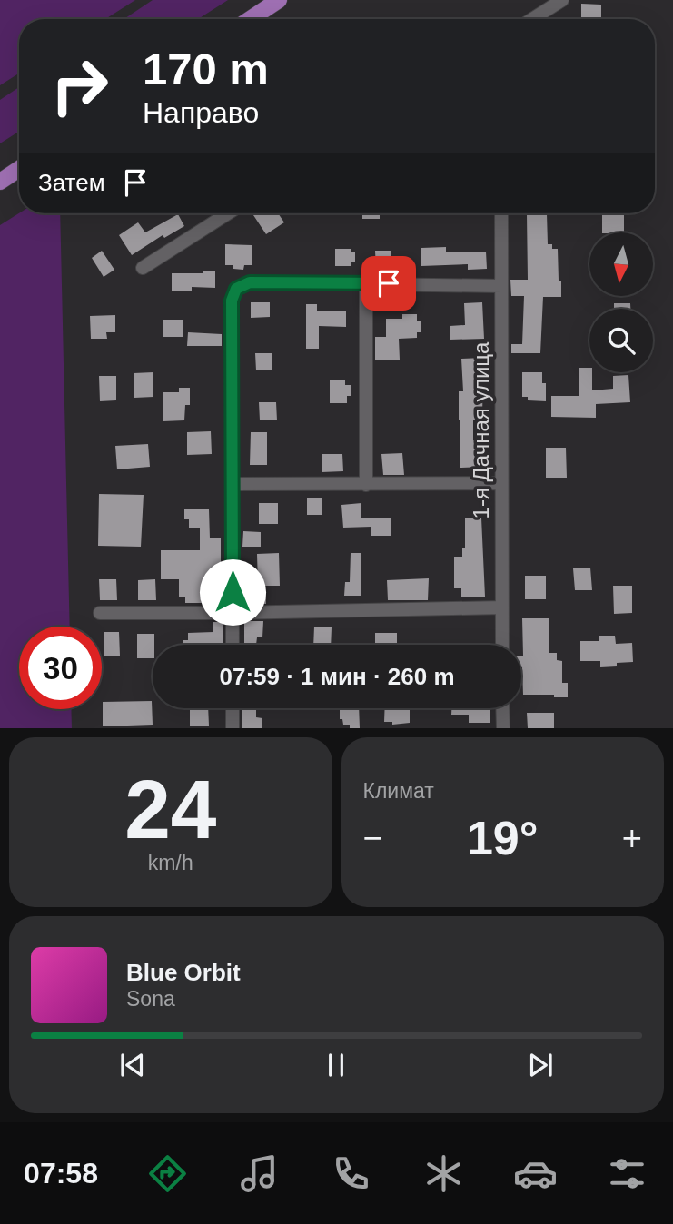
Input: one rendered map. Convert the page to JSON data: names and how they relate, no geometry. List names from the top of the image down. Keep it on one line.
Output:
{"streets":{"street":["1-я Дачная улица"]},"north":"bottom","page":{"turn":["170 m","Направо"],"then":"Затем","limit":"30","trip":"07:59 · 1 мин · 260 m","tile":[["24","km/h"],"Климат"],"heat":["−","19°","+"],"song":["Blue Orbit","Sona"],"tabs":"07:58"}}
